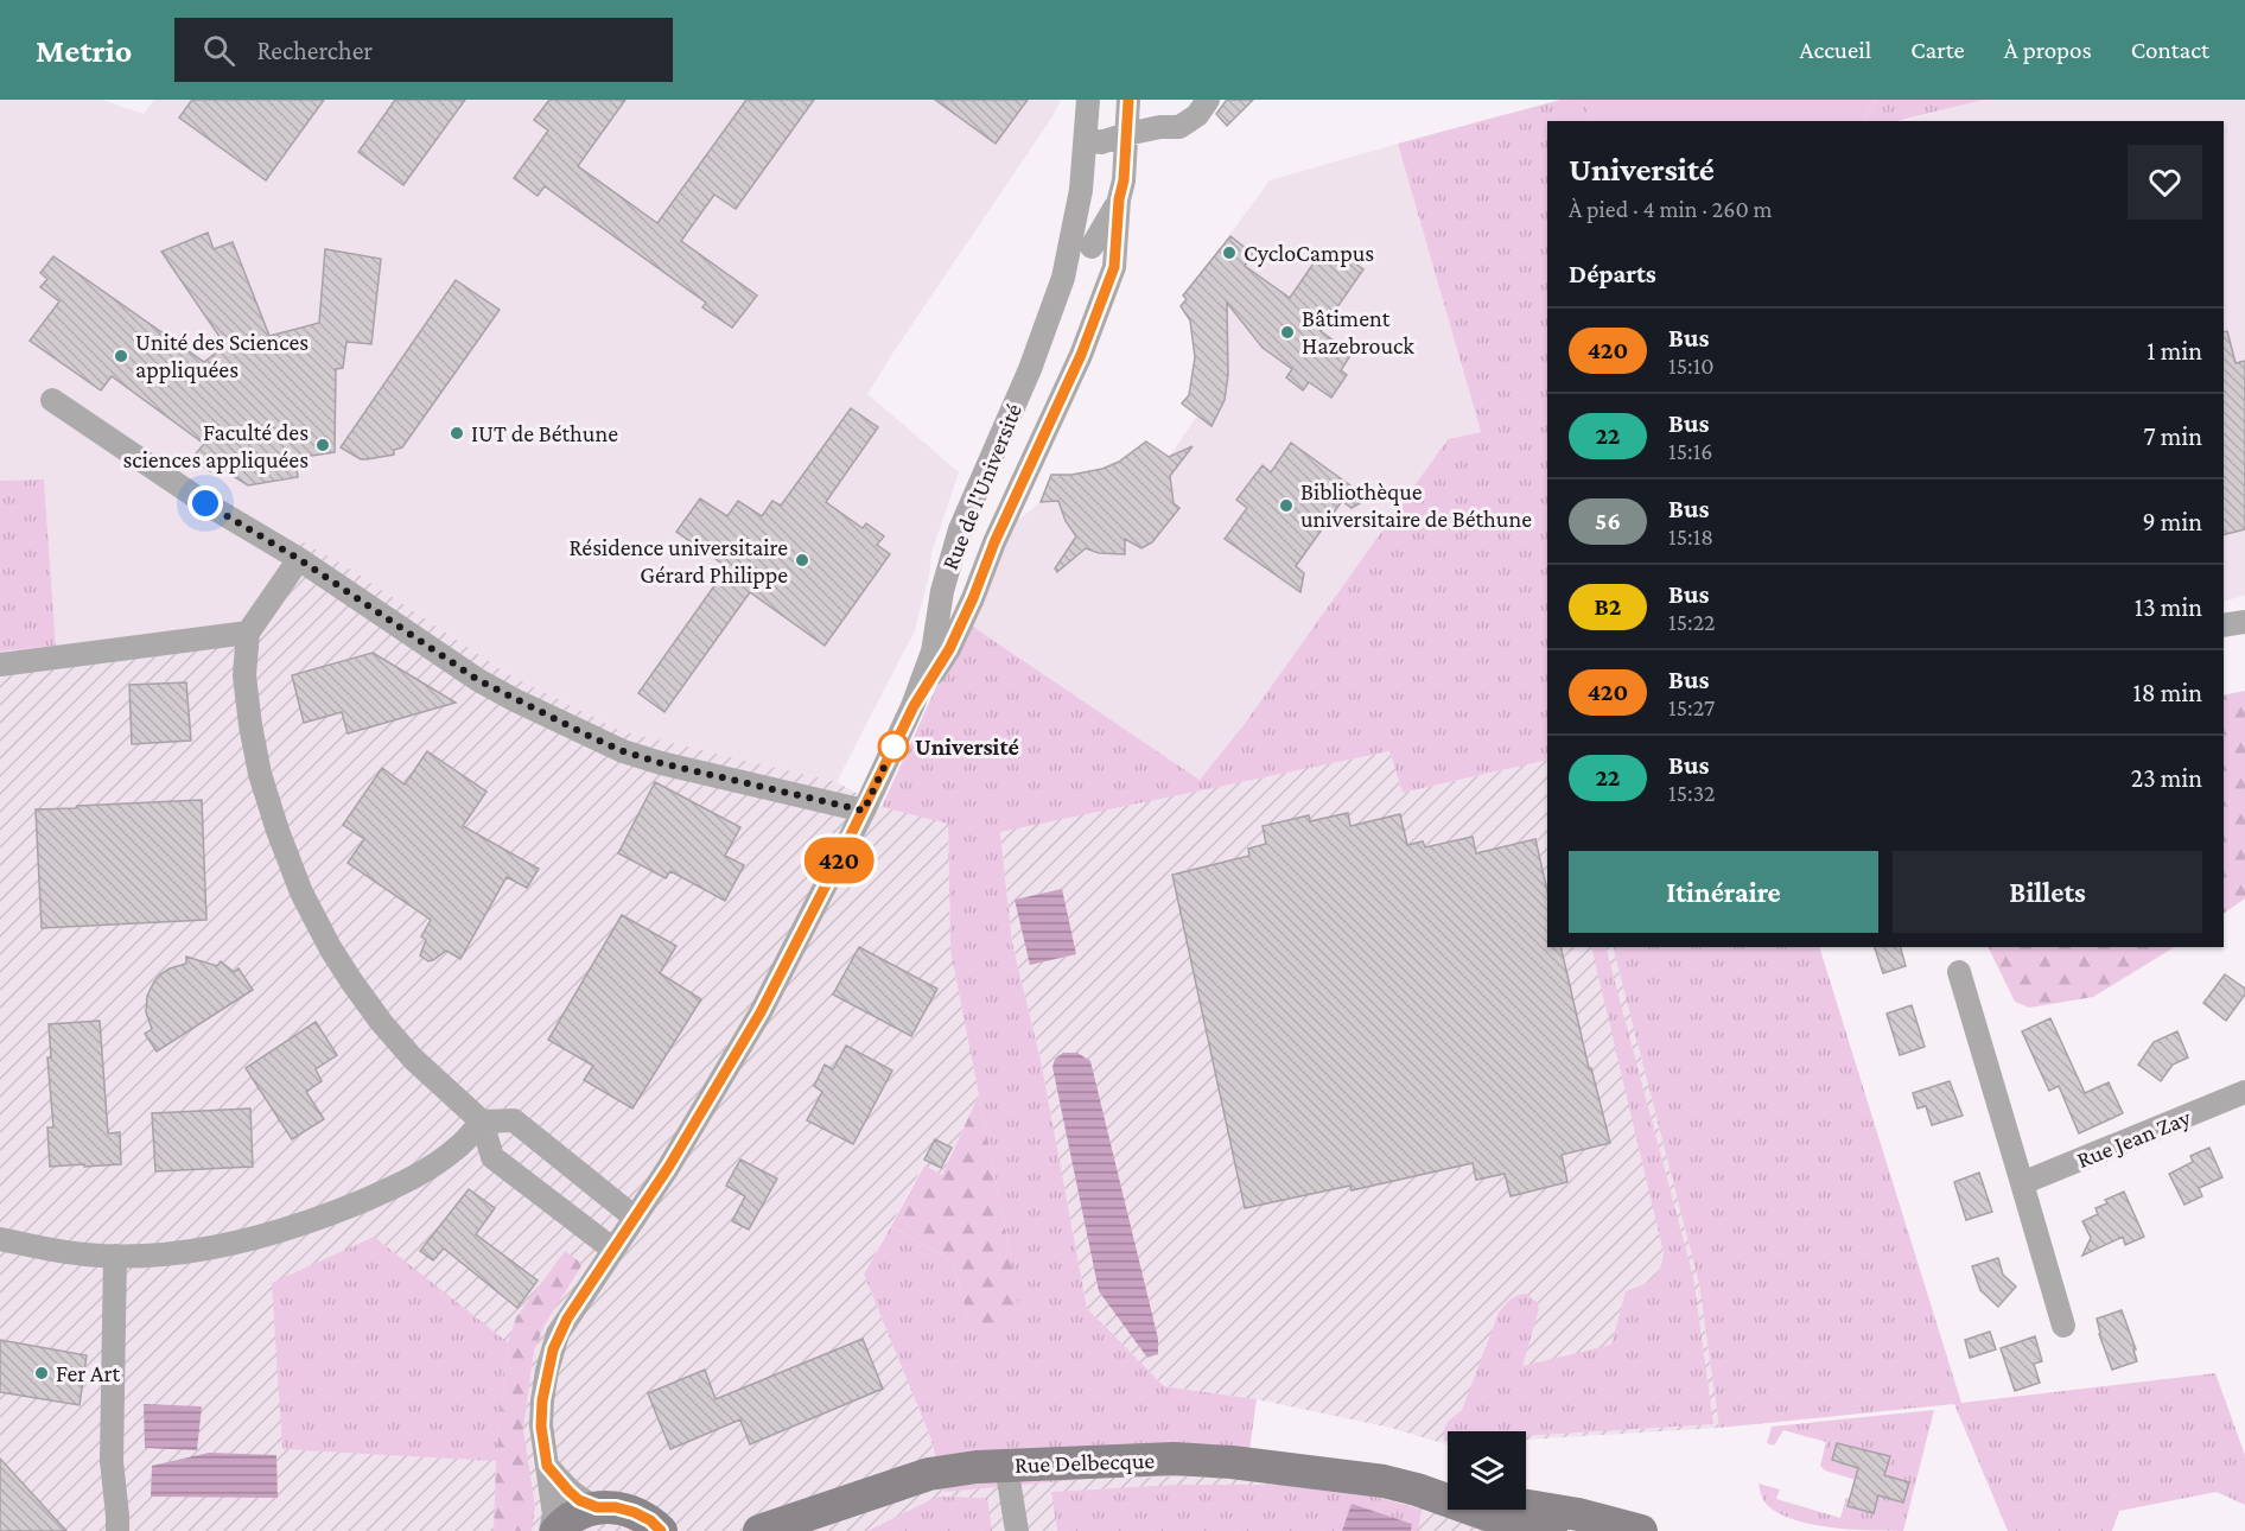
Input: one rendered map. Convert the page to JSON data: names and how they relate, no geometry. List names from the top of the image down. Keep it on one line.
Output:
{"streets":{"street":["Rue de l'Université","Rue Jean Zay","Rue Delbecque"]},"places":["CycloCampus","Bâtiment Hazebrouck","Unité des Sciences appliquées","IUT de Béthune","Faculté des sciences appliquées","Bibliothèque universitaire de Béthune","Résidence universitaire Gérard Philippe","Université","Fer Art"],"lines":["bus line 420"],"page":{"header":"Metrio","search":"Rechercher","nav":["Accueil","Carte","À propos","Contact"],"on_map":"420","heading":[["Université","À pied · 4 min · 260 m"],"Départs"],"list":[{"mark":"420","name":"Bus","note":"15:10","value":"1 min"},{"mark":"22","name":"Bus","note":"15:16","value":"7 min"},{"mark":"56","name":"Bus","note":"15:18","value":"9 min"},{"mark":"B2","name":"Bus","note":"15:22","value":"13 min"},{"mark":"420","name":"Bus","note":"15:27","value":"18 min"},{"mark":"22","name":"Bus","note":"15:32","value":"23 min"}],"buttons":["Itinéraire","Billets"]}}
